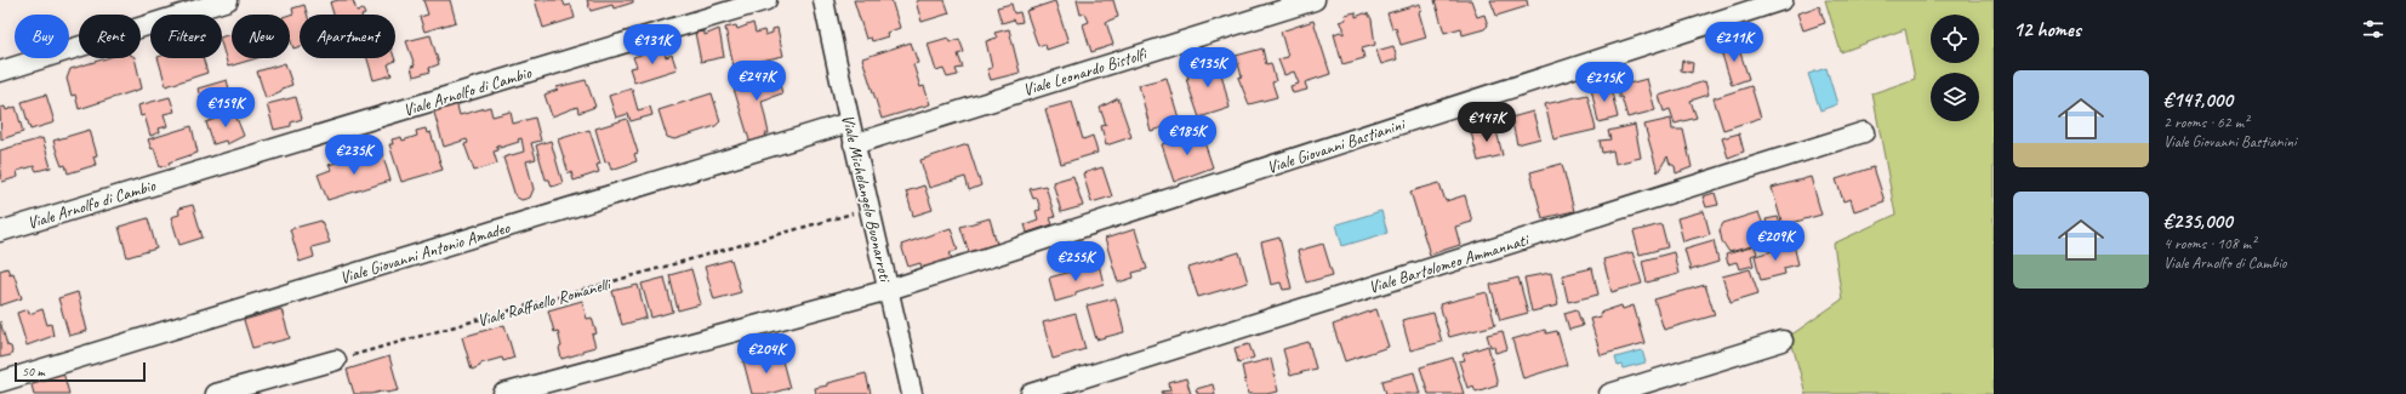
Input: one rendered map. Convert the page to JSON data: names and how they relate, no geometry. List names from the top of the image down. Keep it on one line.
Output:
{"streets":{"street":["Viale Leonardo Bistolfi","Viale Arnolfo di Cambio","Viale Giovanni Bastianini","Viale Michelangelo Buonarroti","Viale Giovanni Antonio Amadeo","Viale Bartolomeo Ammannati"],"path":["Viale Raffaello Romanelli"]},"crossings":[["Viale Leonardo Bistolfi","Viale Michelangelo Buonarroti"],["Viale Giovanni Bastianini","Viale Michelangelo Buonarroti"],["Viale Michelangelo Buonarroti","Viale Giovanni Antonio Amadeo"],["Viale Michelangelo Buonarroti","Viale Raffaello Romanelli"]],"scale_bar":"50 m","page":{"heading":"12 homes","chip":["Buy","Rent","Filters","New","Apartment"],"price":["€211K","€131K","€135K","€247K","€215K","€159K","€147K","€185K","€235K","€209K","€255K","€204K"],"list":[{"name":"€147,000","note":"2 rooms · 62 m² · Viale Giovanni Bastianini"},{"name":"€235,000","note":"4 rooms · 108 m² · Viale Arnolfo di Cambio"}],"scale":"50 m"}}
